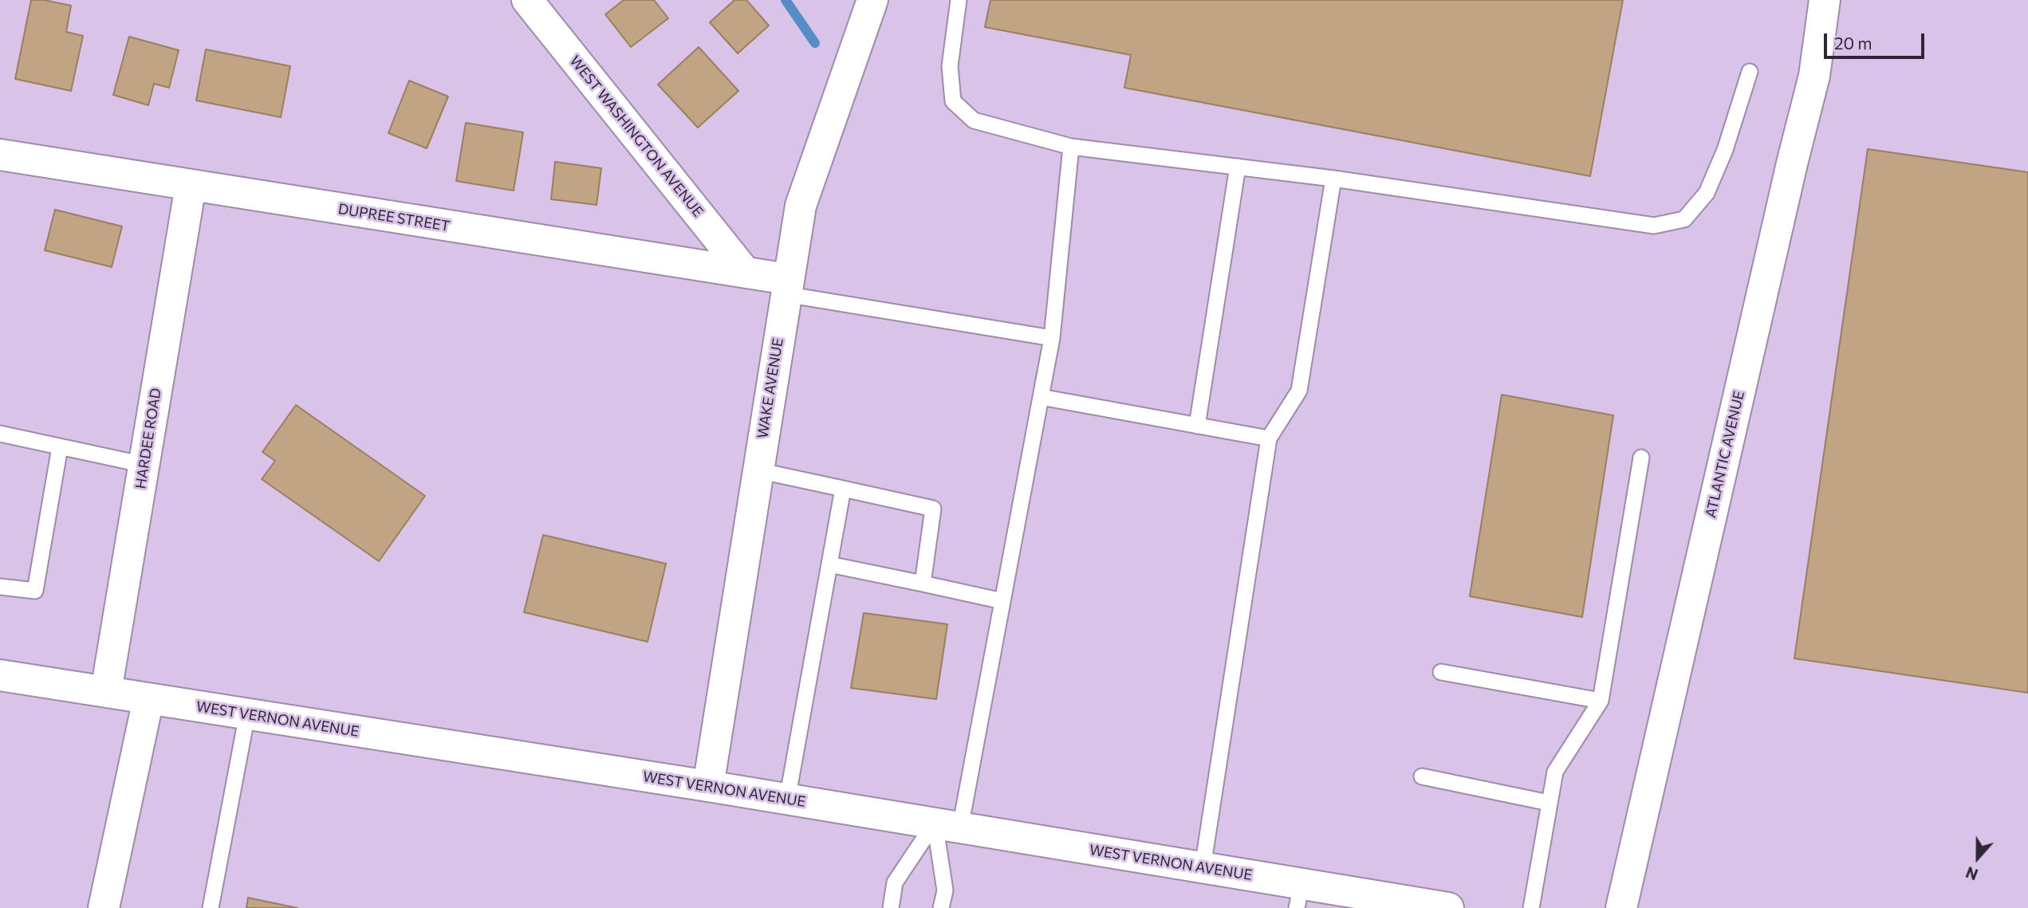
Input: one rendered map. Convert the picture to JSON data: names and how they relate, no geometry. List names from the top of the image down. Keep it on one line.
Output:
{"streets":{"street":["WEST WASHINGTON AVENUE","DUPREE STREET","WAKE AVENUE","HARDEE ROAD","ATLANTIC AVENUE","WEST VERNON AVENUE"]},"crossings":[["WEST WASHINGTON AVENUE","DUPREE STREET"],["DUPREE STREET","WAKE AVENUE"],["DUPREE STREET","HARDEE ROAD"],["WAKE AVENUE","WEST VERNON AVENUE"],["HARDEE ROAD","WEST VERNON AVENUE"]],"scale_bar":"20 m","north":"bottom"}
